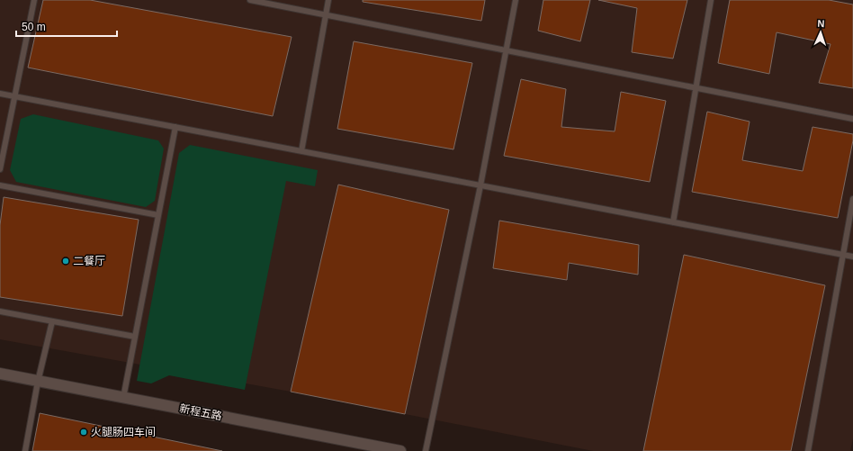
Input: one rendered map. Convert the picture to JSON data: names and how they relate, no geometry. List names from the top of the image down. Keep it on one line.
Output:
{"streets":{"street":["新程五路"]},"places":["二餐厅","火腿肠四车间"],"scale_bar":"50 m","north":"top"}
